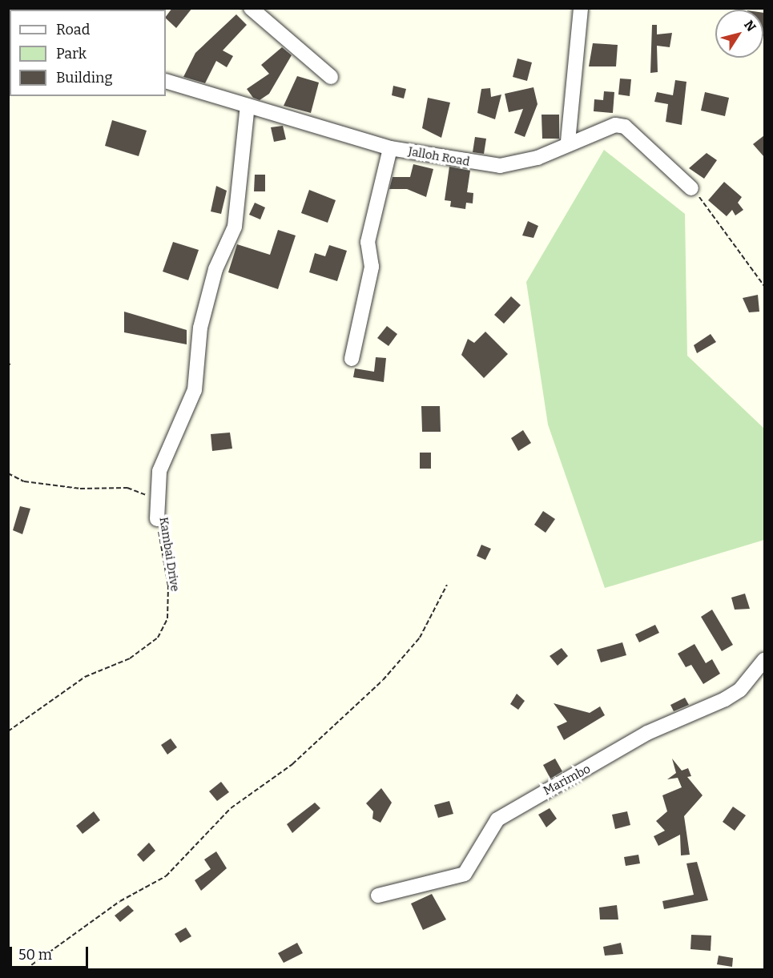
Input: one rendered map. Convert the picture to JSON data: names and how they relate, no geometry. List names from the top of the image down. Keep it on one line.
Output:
{"streets":{"street":["Jalloh Road","Marimbo"],"path":["Kambai Drive"]},"legend":["Road","Park","Building"],"scale_bar":"50 m","north":"top right"}
